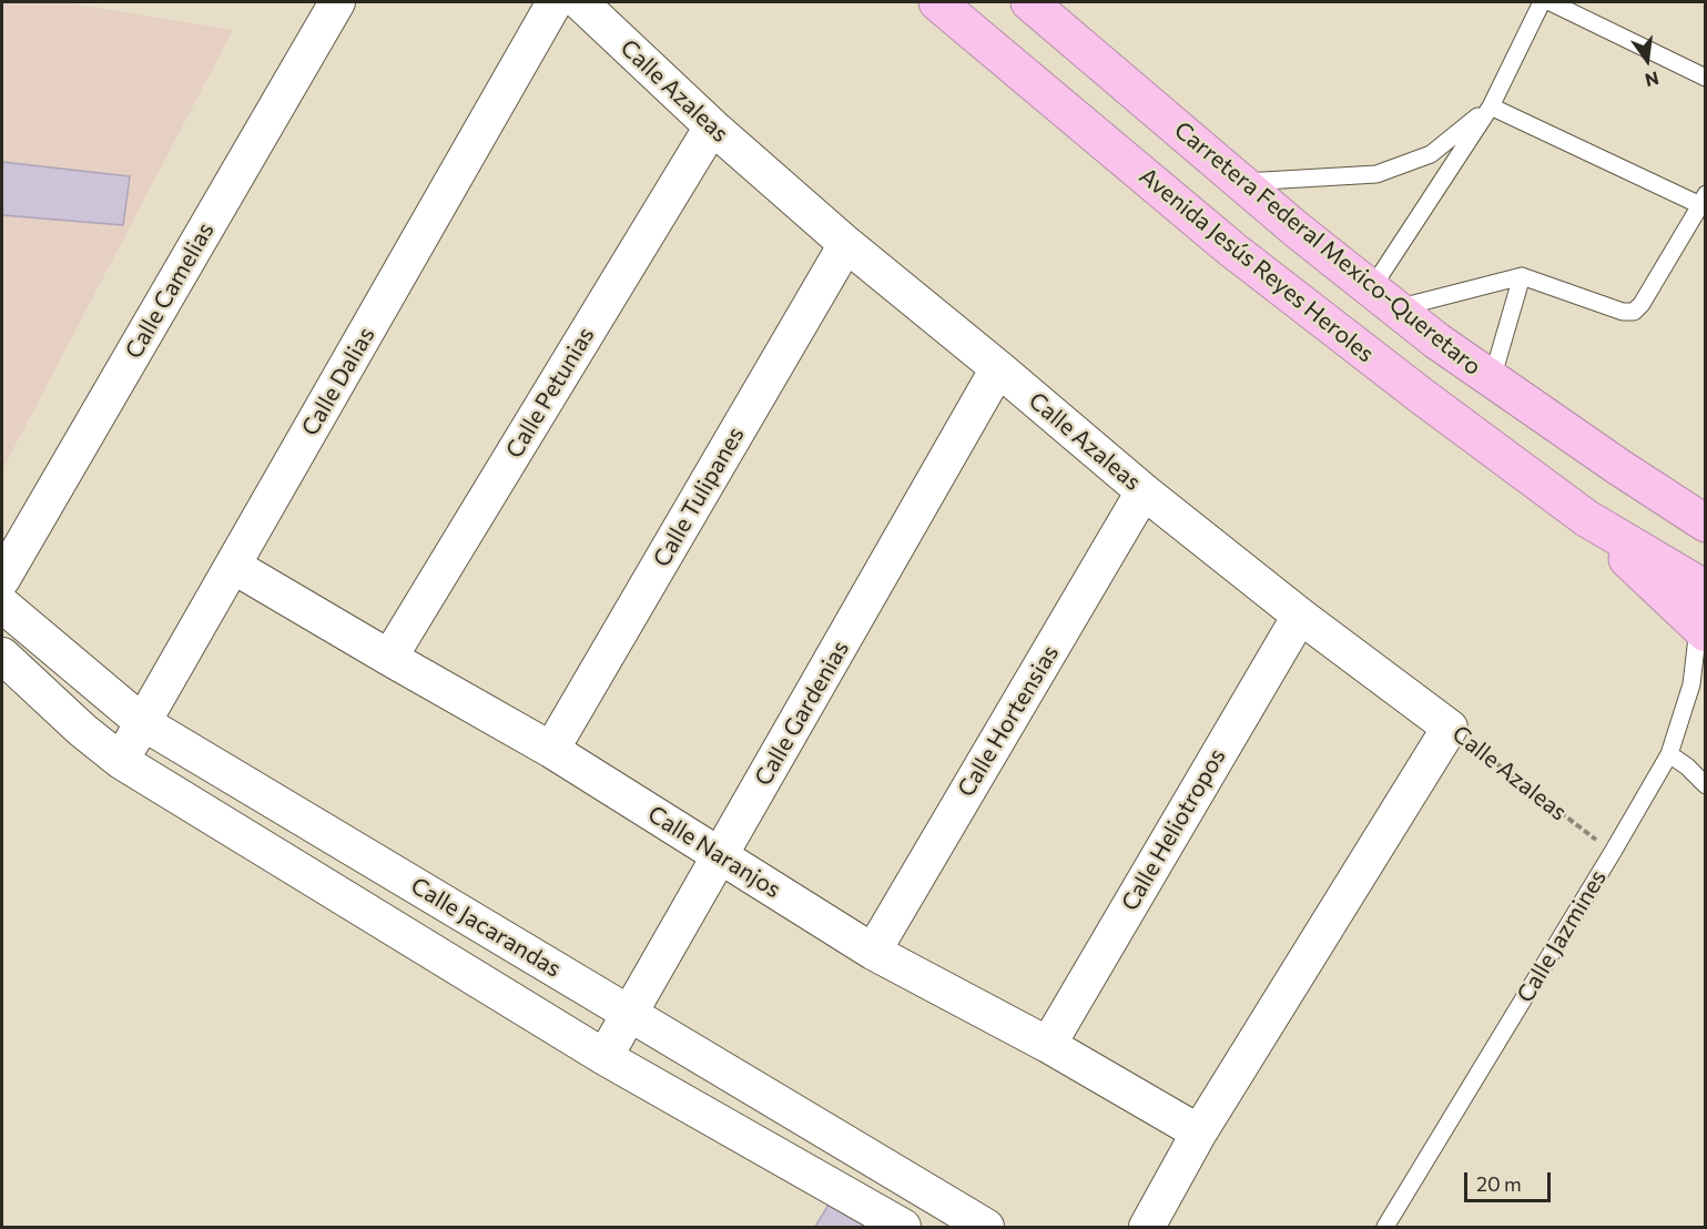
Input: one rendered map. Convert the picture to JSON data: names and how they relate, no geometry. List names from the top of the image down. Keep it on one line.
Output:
{"streets":{"highway":["Carretera Federal Mexico-Queretaro","Avenida Jesús Reyes Heroles"],"street":["Calle Azaleas","Calle Camelias","Calle Dalias","Calle Petunias","Calle Tulipanes","Calle Gardenias","Calle Hortensias","Calle Heliotropos","Calle Naranjos","Calle Jacarandas"],"lane":["Calle Jazmines"]},"crossings":[["Calle Azaleas","Calle Petunias"],["Calle Azaleas","Calle Tulipanes"],["Calle Azaleas","Calle Gardenias"],["Calle Azaleas","Calle Hortensias"],["Calle Azaleas","Calle Heliotropos"],["Calle Azaleas","Calle Jazmines"],["Calle Dalias","Calle Naranjos"],["Calle Dalias","Calle Jacarandas"],["Calle Petunias","Calle Naranjos"],["Calle Tulipanes","Calle Naranjos"],["Calle Gardenias","Calle Naranjos"],["Calle Gardenias","Calle Jacarandas"],["Calle Hortensias","Calle Naranjos"],["Calle Heliotropos","Calle Naranjos"]],"scale_bar":"20 m","north":"bottom"}
